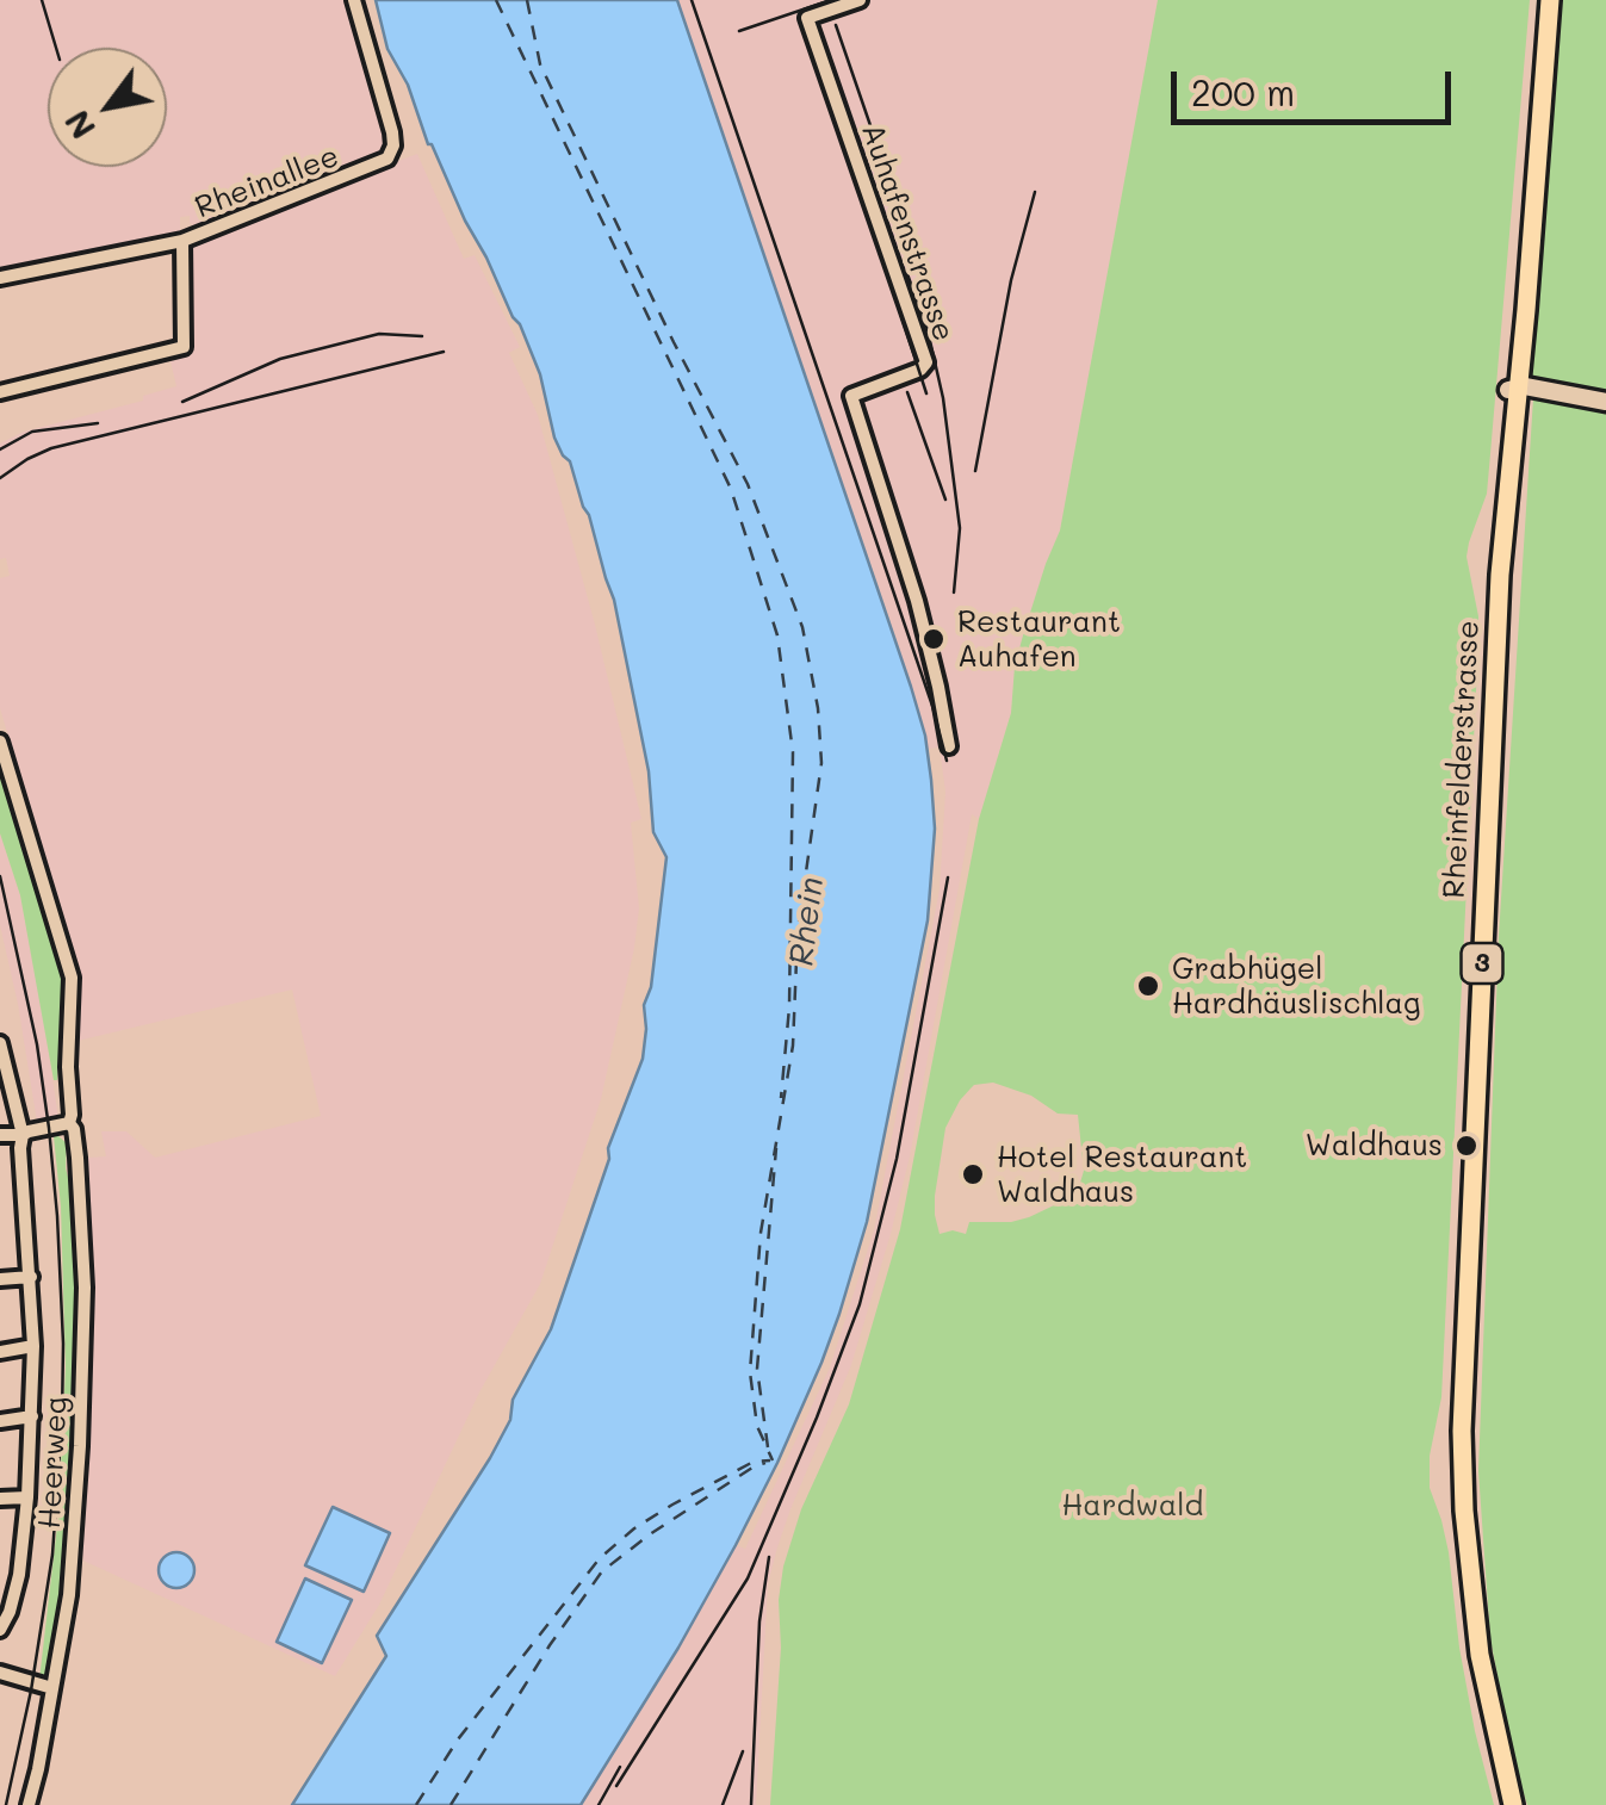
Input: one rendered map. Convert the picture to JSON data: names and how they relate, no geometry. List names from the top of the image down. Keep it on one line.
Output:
{"streets":{"main road":["Rheinfelderstrasse","3"],"street":["Rheinallee","Auhafenstrasse","Heerweg"]},"water":["Rhein"],"parks":["Hardwald"],"places":["Restaurant Auhafen","Grabhügel Hardhäuslischlag","Waldhaus","Hotel Restaurant Waldhaus"],"scale_bar":"200 m","north":"bottom left"}
